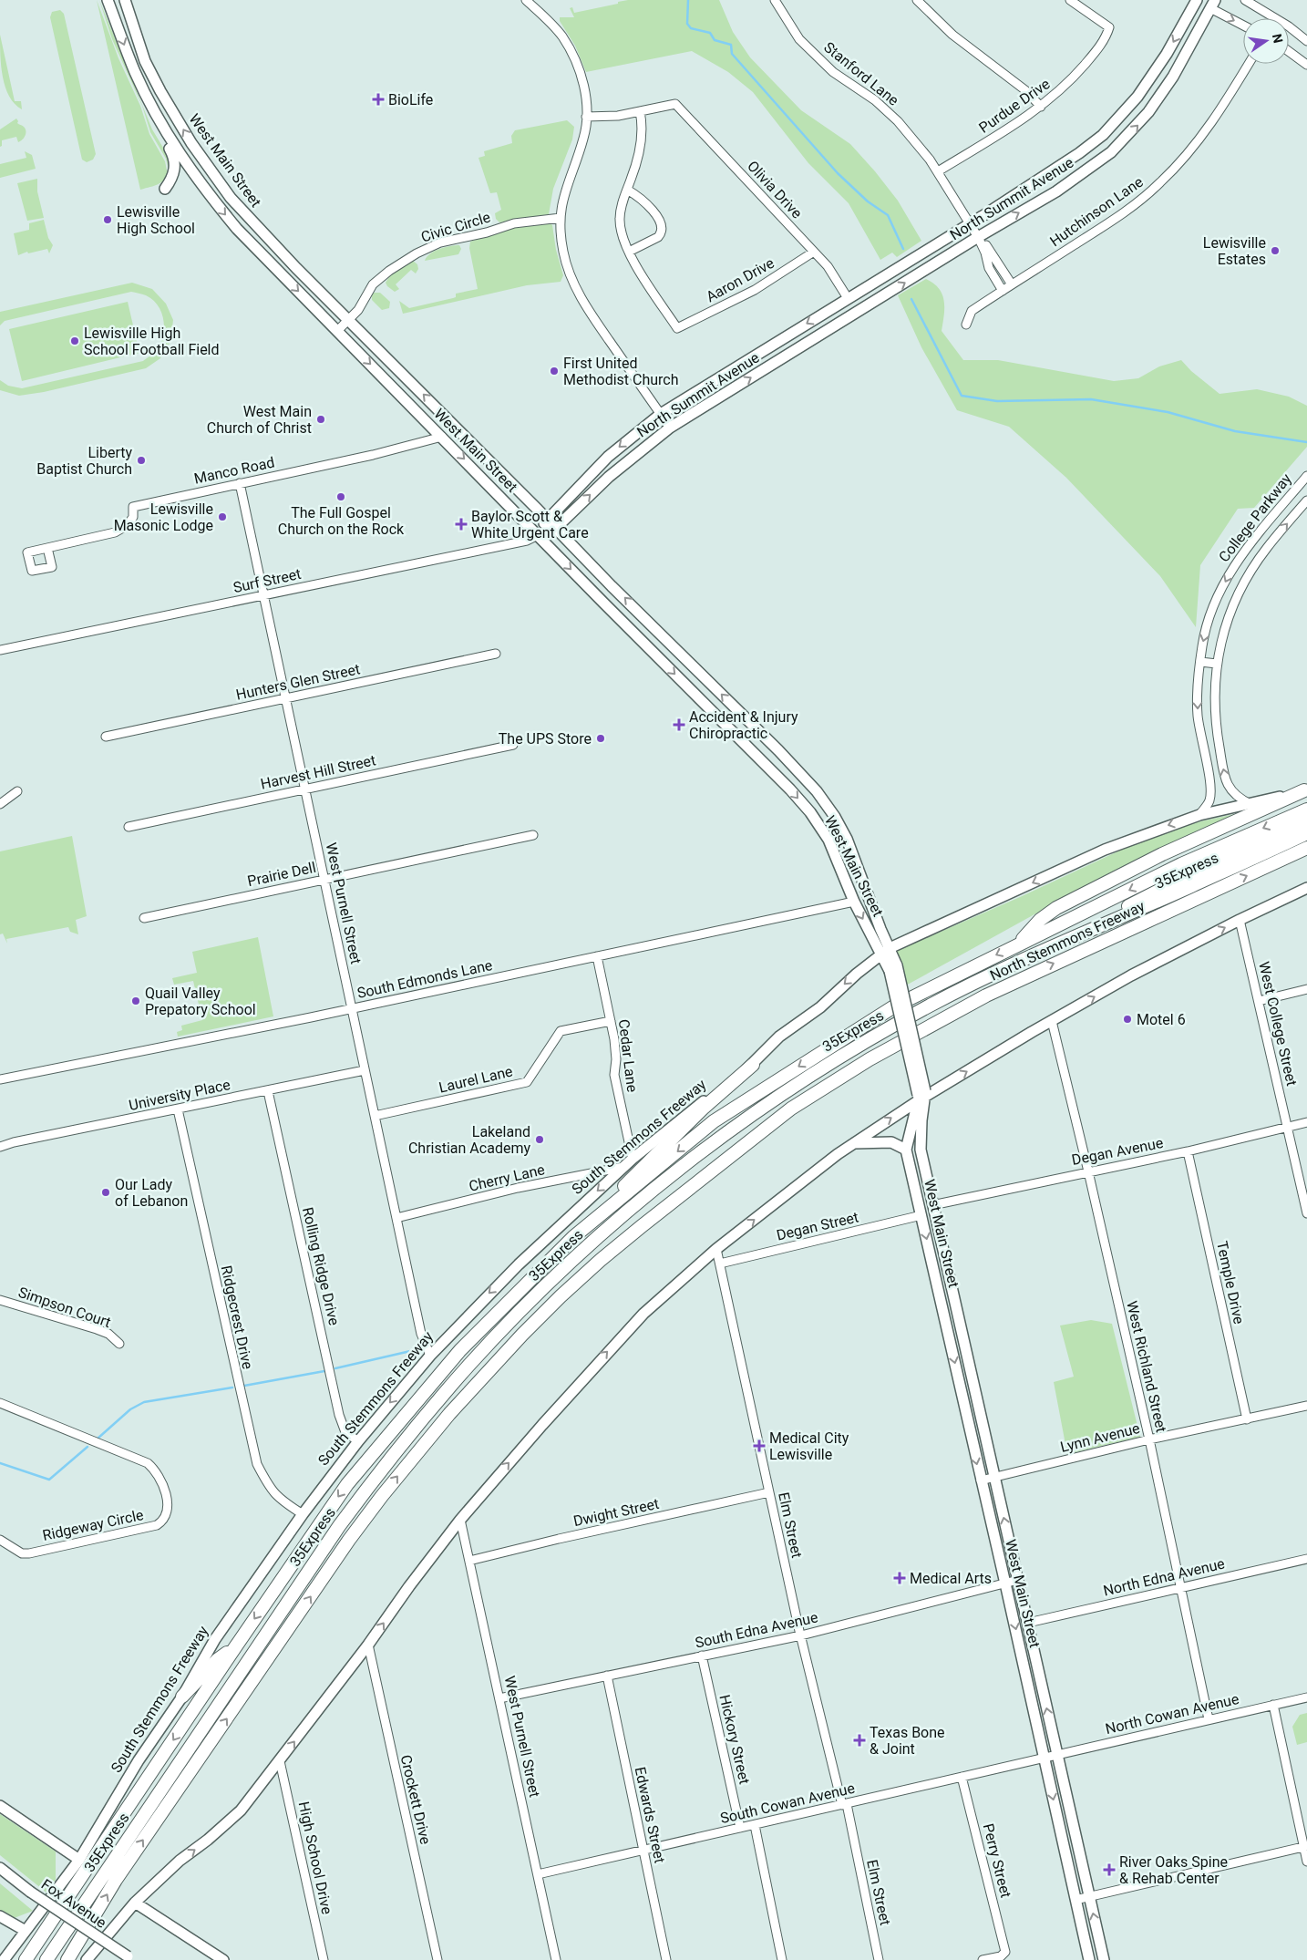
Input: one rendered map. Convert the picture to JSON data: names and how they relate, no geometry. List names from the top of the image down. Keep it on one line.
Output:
{"streets":{"highway":["35Express","North Stemmons Freeway"],"main road":["West Main Street","North Summit Avenue","South Stemmons Freeway","Fox Avenue"],"street":["Stanford Lane","Purdue Drive","Olivia Drive","Hutchinson Lane","Civic Circle","Aaron Drive","Manco Road","College Parkway","Surf Street","Hunters Glen Street","Harvest Hill Street","Prairie Dell","West Purnell Street","South Edmonds Lane","West College Street","Cedar Lane","Laurel Lane","University Place","Degan Avenue","Cherry Lane","Degan Street","Rolling Ridge Drive","Temple Drive","Simpson Court","Ridgecrest Drive","West Richland Street","Lynn Avenue","Dwight Street","Ridgeway Circle","Elm Street","North Edna Avenue","South Edna Avenue","North Cowan Avenue","Hickory Street","Crockett Drive","South Cowan Avenue","Edwards Street","High School Drive","Perry Street"]},"crossings":[["Stanford Lane","Purdue Drive"],["Stanford Lane","North Summit Avenue"],["Stanford Lane","Hutchinson Lane"],["West Main Street","North Summit Avenue"],["West Main Street","Civic Circle"],["West Main Street","Manco Road"],["West Main Street","Surf Street"],["West Main Street","South Edmonds Lane"],["West Main Street","South Stemmons Freeway"],["West Main Street","Degan Avenue"],["West Main Street","Degan Street"],["West Main Street","Lynn Avenue"],["West Main Street","North Edna Avenue"],["West Main Street","South Edna Avenue"],["West Main Street","North Cowan Avenue"],["West Main Street","South Cowan Avenue"],["Olivia Drive","North Summit Avenue"],["Olivia Drive","Aaron Drive"],["North Summit Avenue","Surf Street"],["Manco Road","West Purnell Street"],["Surf Street","West Purnell Street"],["Hunters Glen Street","West Purnell Street"],["Harvest Hill Street","West Purnell Street"],["Prairie Dell","West Purnell Street"],["West Purnell Street","South Edmonds Lane"],["West Purnell Street","Laurel Lane"],["West Purnell Street","University Place"],["West Purnell Street","South Stemmons Freeway"],["West Purnell Street","Cherry Lane"],["West Purnell Street","Dwight Street"],["West Purnell Street","South Edna Avenue"],["West Purnell Street","South Cowan Avenue"],["South Edmonds Lane","Cedar Lane"],["West College Street","Degan Avenue"],["Cedar Lane","Laurel Lane"],["Cedar Lane","South Stemmons Freeway"],["University Place","Rolling Ridge Drive"],["University Place","Ridgecrest Drive"],["South Stemmons Freeway","Cherry Lane"],["South Stemmons Freeway","Rolling Ridge Drive"],["South Stemmons Freeway","Ridgecrest Drive"],["Degan Avenue","Temple Drive"],["Degan Avenue","West Richland Street"],["Degan Street","Elm Street"],["Temple Drive","Lynn Avenue"],["West Richland Street","Lynn Avenue"],["West Richland Street","North Edna Avenue"],["West Richland Street","North Cowan Avenue"],["Dwight Street","Elm Street"],["Elm Street","South Edna Avenue"],["Elm Street","South Cowan Avenue"],["South Edna Avenue","Hickory Street"],["South Edna Avenue","Edwards Street"],["North Cowan Avenue","South Cowan Avenue"],["Hickory Street","South Cowan Avenue"],["South Cowan Avenue","Edwards Street"],["South Cowan Avenue","Perry Street"]],"one_way":["South Stemmons Freeway"],"places":{"health":["BioLife","Baylor Scott & White Urgent Care","Accident & Injury Chiropractic","Medical City Lewisville","Medical Arts","Texas Bone & Joint","River Oaks Spine & Rehab Center"],"other":["Lewisville High School","Lewisville Estates","Lewisville High School Football Field","First United Methodist Church","West Main Church of Christ","Liberty Baptist Church","The Full Gospel Church on the Rock","Lewisville Masonic Lodge","The UPS Store","Quail Valley Prepatory School","Motel 6","Lakeland Christian Academy","Our Lady of Lebanon"]},"north":"right"}
